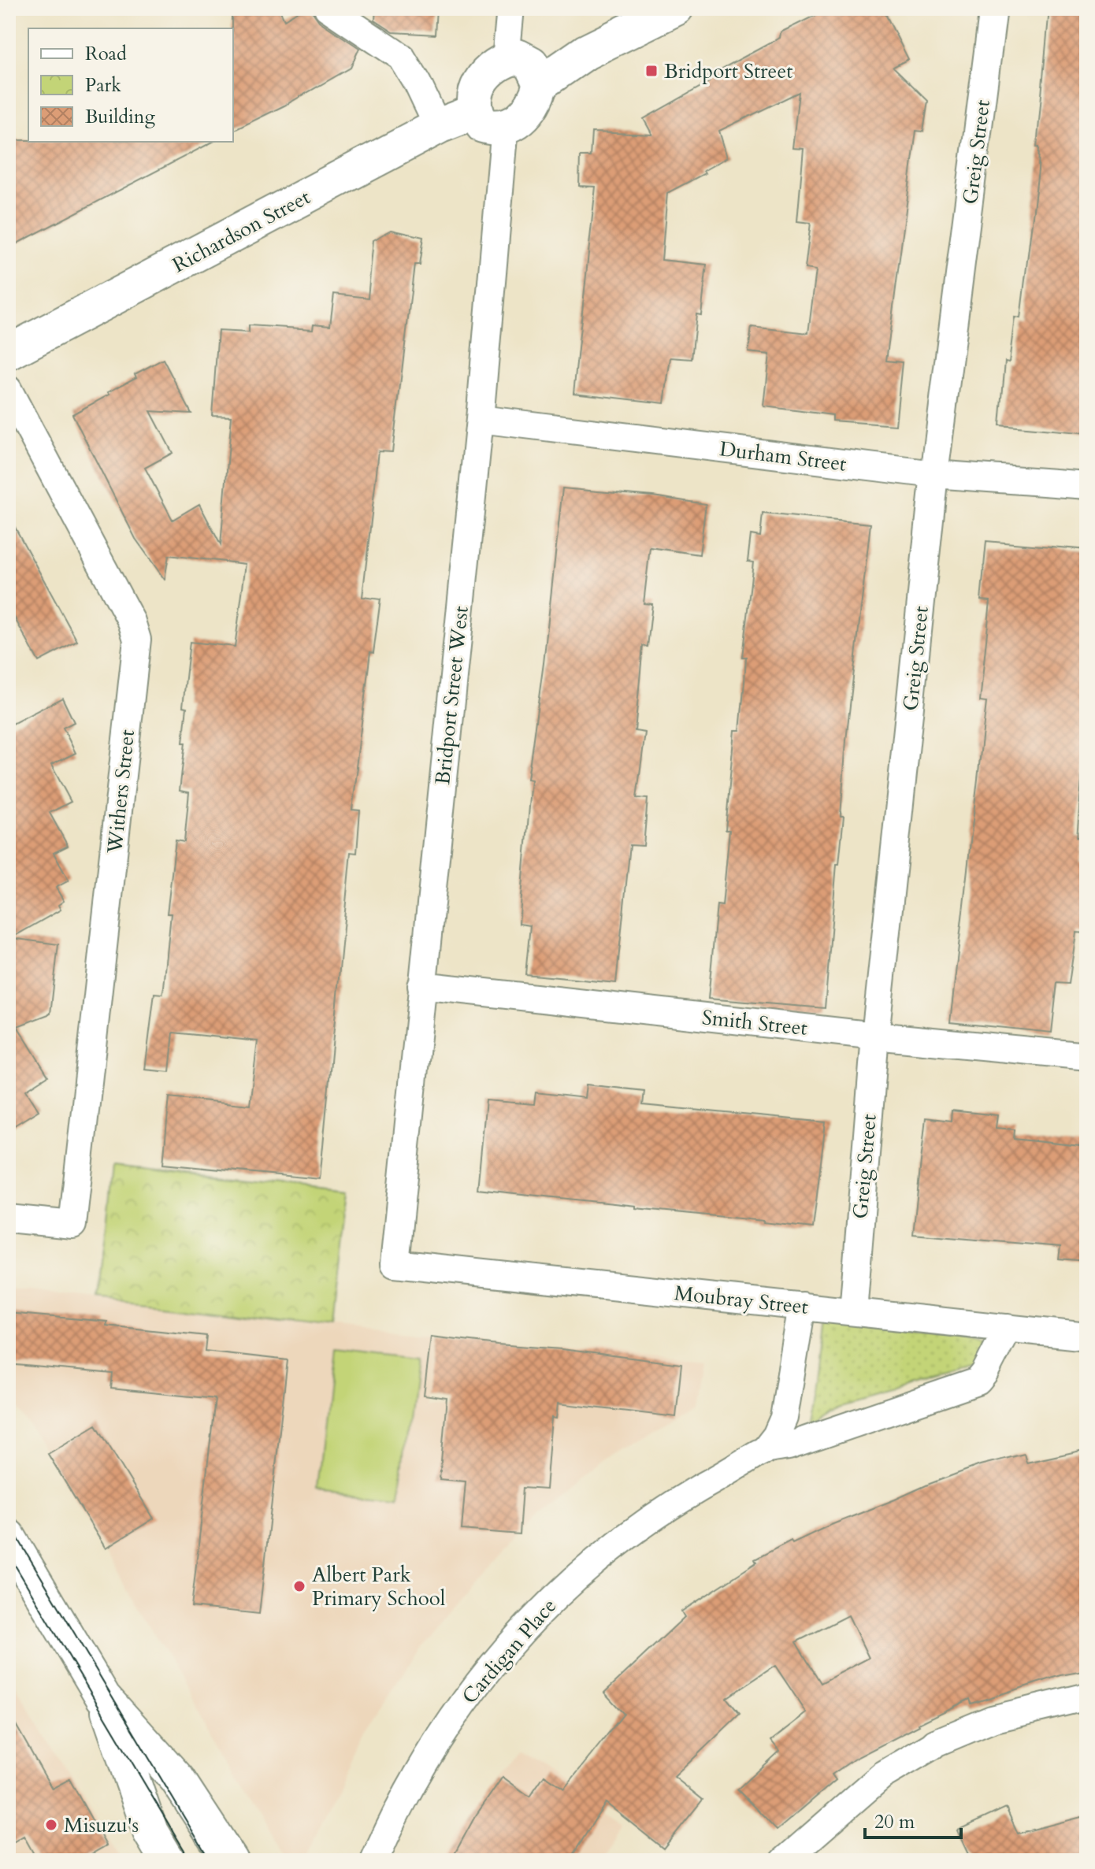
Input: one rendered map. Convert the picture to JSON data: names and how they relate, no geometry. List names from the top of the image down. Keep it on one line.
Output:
{"streets":{"street":["Greig Street","Richardson Street","Durham Street","Bridport Street West","Withers Street","Smith Street","Moubray Street","Cardigan Place"]},"crossings":[["Greig Street","Durham Street"],["Greig Street","Smith Street"],["Greig Street","Moubray Street"],["Richardson Street","Bridport Street West"],["Durham Street","Bridport Street West"],["Bridport Street West","Smith Street"],["Bridport Street West","Moubray Street"],["Moubray Street","Cardigan Place"]],"places":{"transit":["Bridport Street"],"other":["Albert Park Primary School","Misuzu's"]},"legend":["Road","Park","Building"],"scale_bar":"20 m"}
